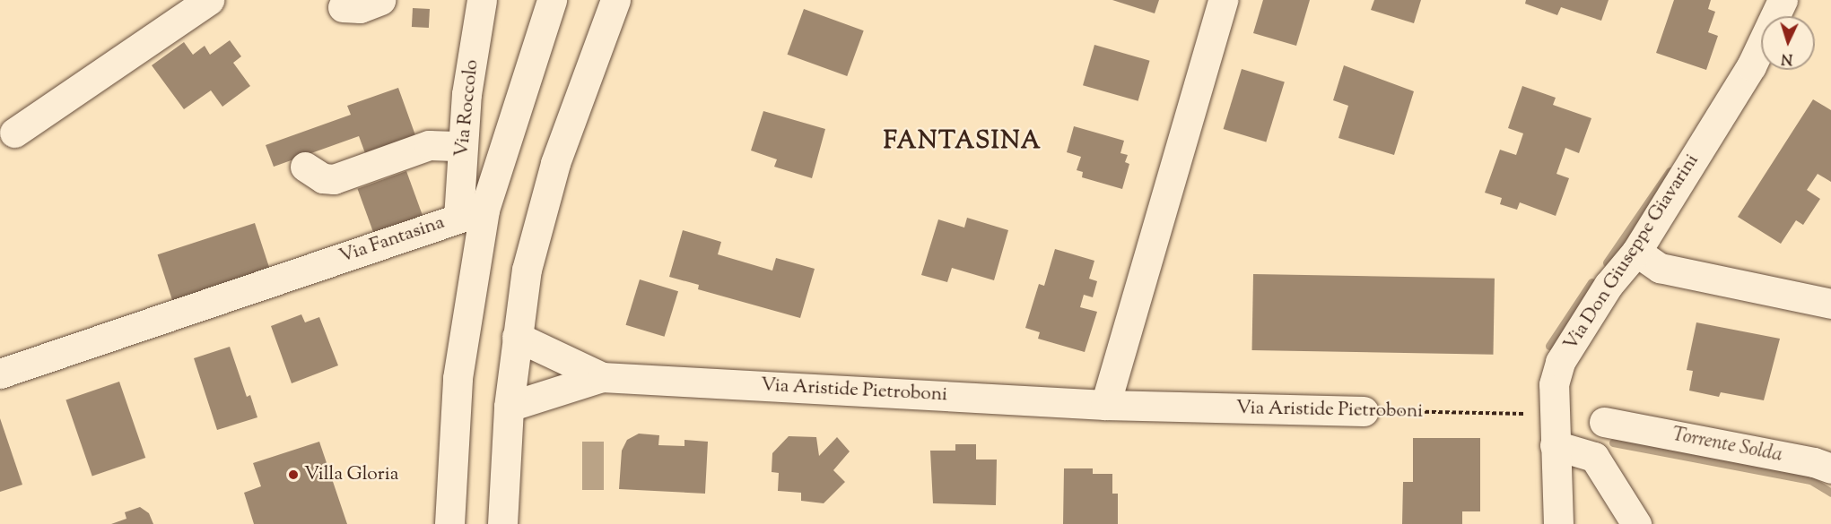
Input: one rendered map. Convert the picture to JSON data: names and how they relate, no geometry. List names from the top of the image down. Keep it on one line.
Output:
{"streets":{"street":["Via Roccolo","Via Fantasina","Via Don Giuseppe Giavarini","Via Aristide Pietroboni"]},"crossings":[["Via Roccolo","Via Fantasina"],["Via Don Giuseppe Giavarini","Via Aristide Pietroboni"]],"districts":["FANTASINA"],"water":["Torrente Solda"],"places":["Villa Gloria"],"north":"bottom"}
